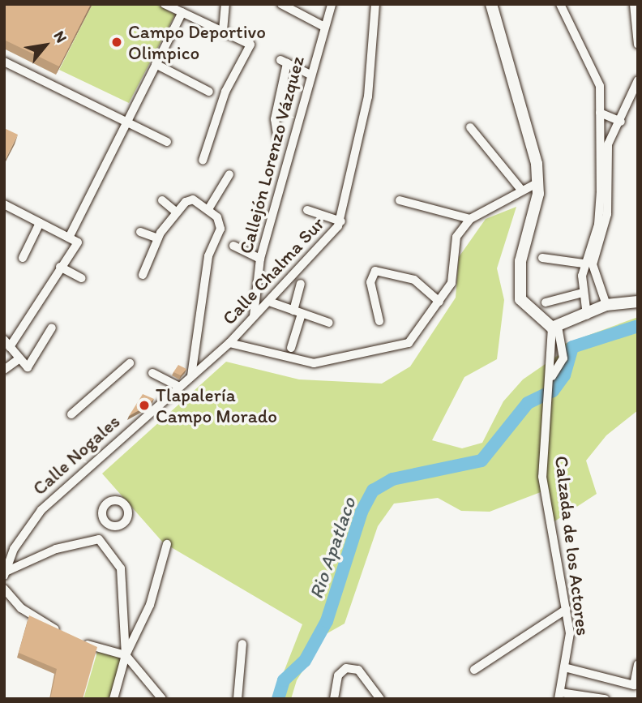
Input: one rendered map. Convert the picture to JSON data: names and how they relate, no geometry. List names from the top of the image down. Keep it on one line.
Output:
{"streets":{"street":["Callejón Lorenzo Vázquez","Calle Chalma Sur","Calle Nogales","Calzada de los Actores"]},"crossings":[["Callejón Lorenzo Vázquez","Calle Chalma Sur"],["Calle Chalma Sur","Calle Nogales"]],"water":["Rio Apatlaco"],"places":["Campo Deportivo Olimpico","Tlapalería Campo Morado"],"north":"top right"}
